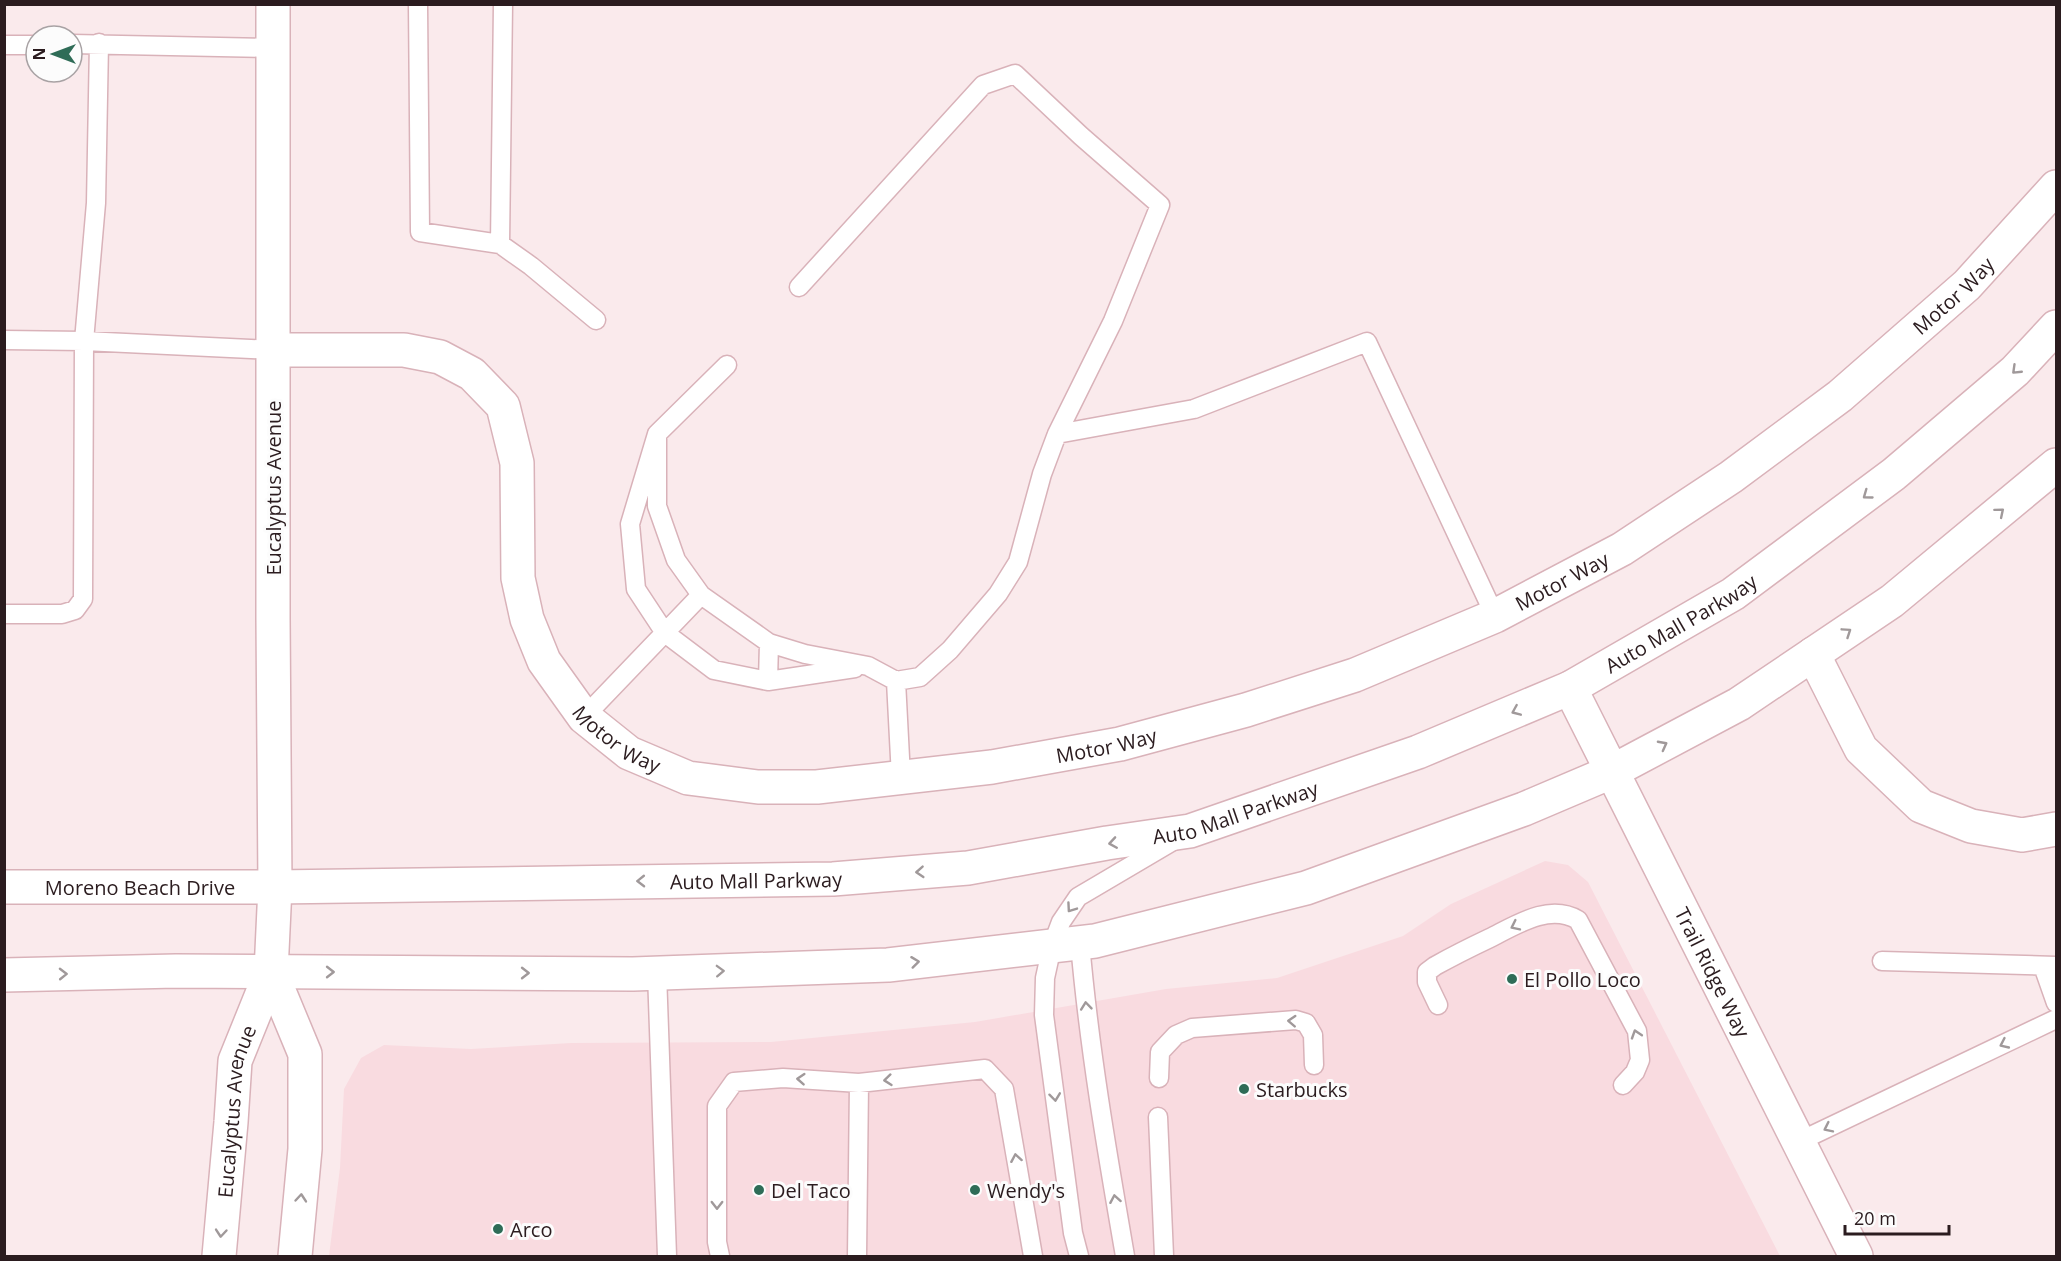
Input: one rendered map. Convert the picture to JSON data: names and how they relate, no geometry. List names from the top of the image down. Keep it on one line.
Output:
{"streets":{"main road":["Motor Way","Eucalyptus Avenue","Auto Mall Parkway","Moreno Beach Drive","Trail Ridge Way"]},"crossings":[["Motor Way","Eucalyptus Avenue"],["Eucalyptus Avenue","Auto Mall Parkway"],["Eucalyptus Avenue","Moreno Beach Drive"],["Auto Mall Parkway","Moreno Beach Drive"],["Auto Mall Parkway","Trail Ridge Way"]],"places":["El Pollo Loco","Starbucks","Del Taco","Wendy's","Arco"],"scale_bar":"20 m","north":"left"}
